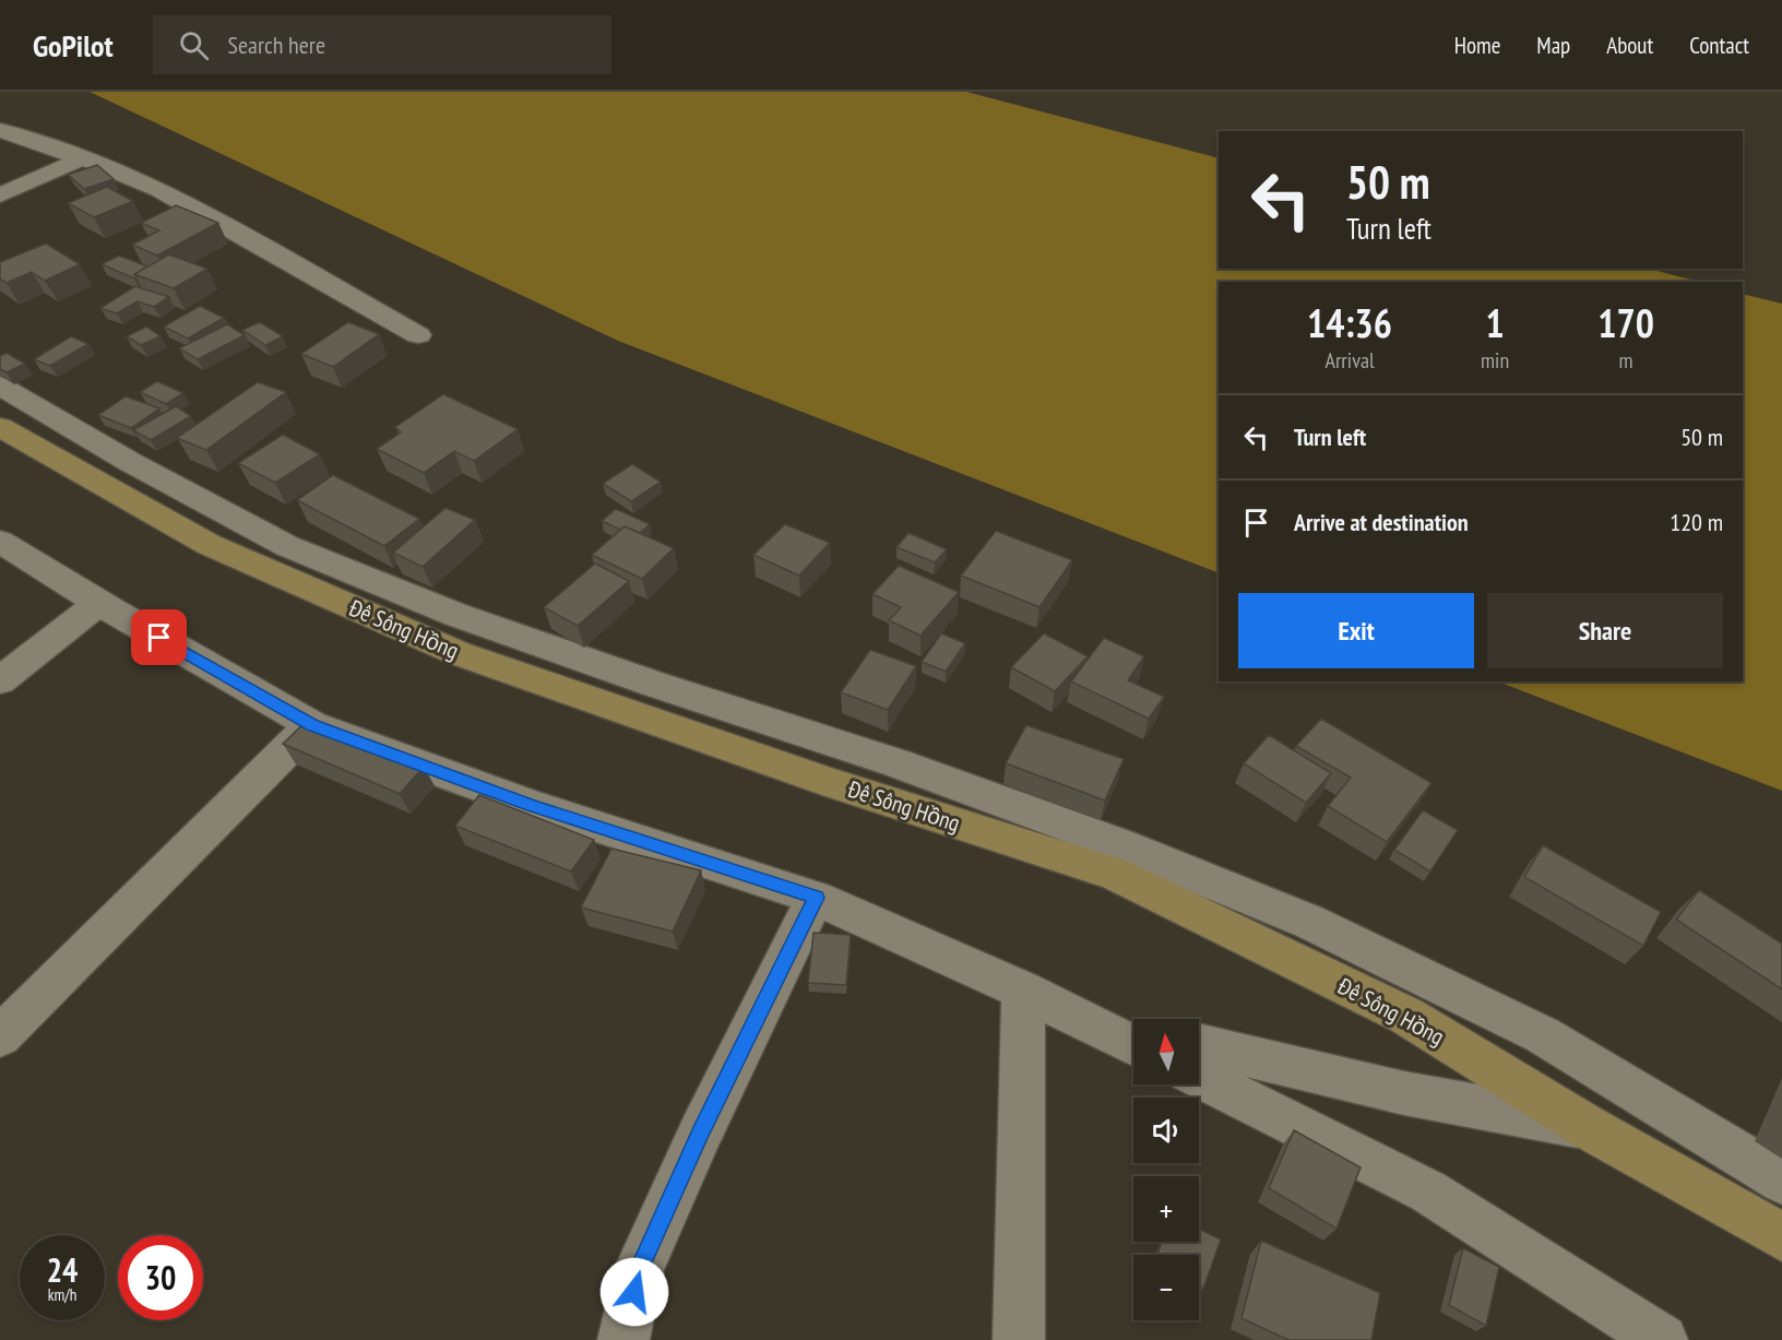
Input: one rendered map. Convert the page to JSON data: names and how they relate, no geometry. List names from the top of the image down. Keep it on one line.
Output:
{"streets":{"main road":["Đê Sông Hồng"]},"north":"top","page":{"header":"GoPilot","search":"Search here","nav":["Home","Map","About","Contact"],"turn":["50 m","Turn left"],"eta":["14:36","Arrival","1","min","170","m"],"list":[{"name":"Turn left","value":"50 m"},{"name":"Arrive at destination","value":"120 m"}],"buttons":["Exit","Share"],"map_buttons":["+","−"],"speed":"24 km/h","limit":"30"}}
